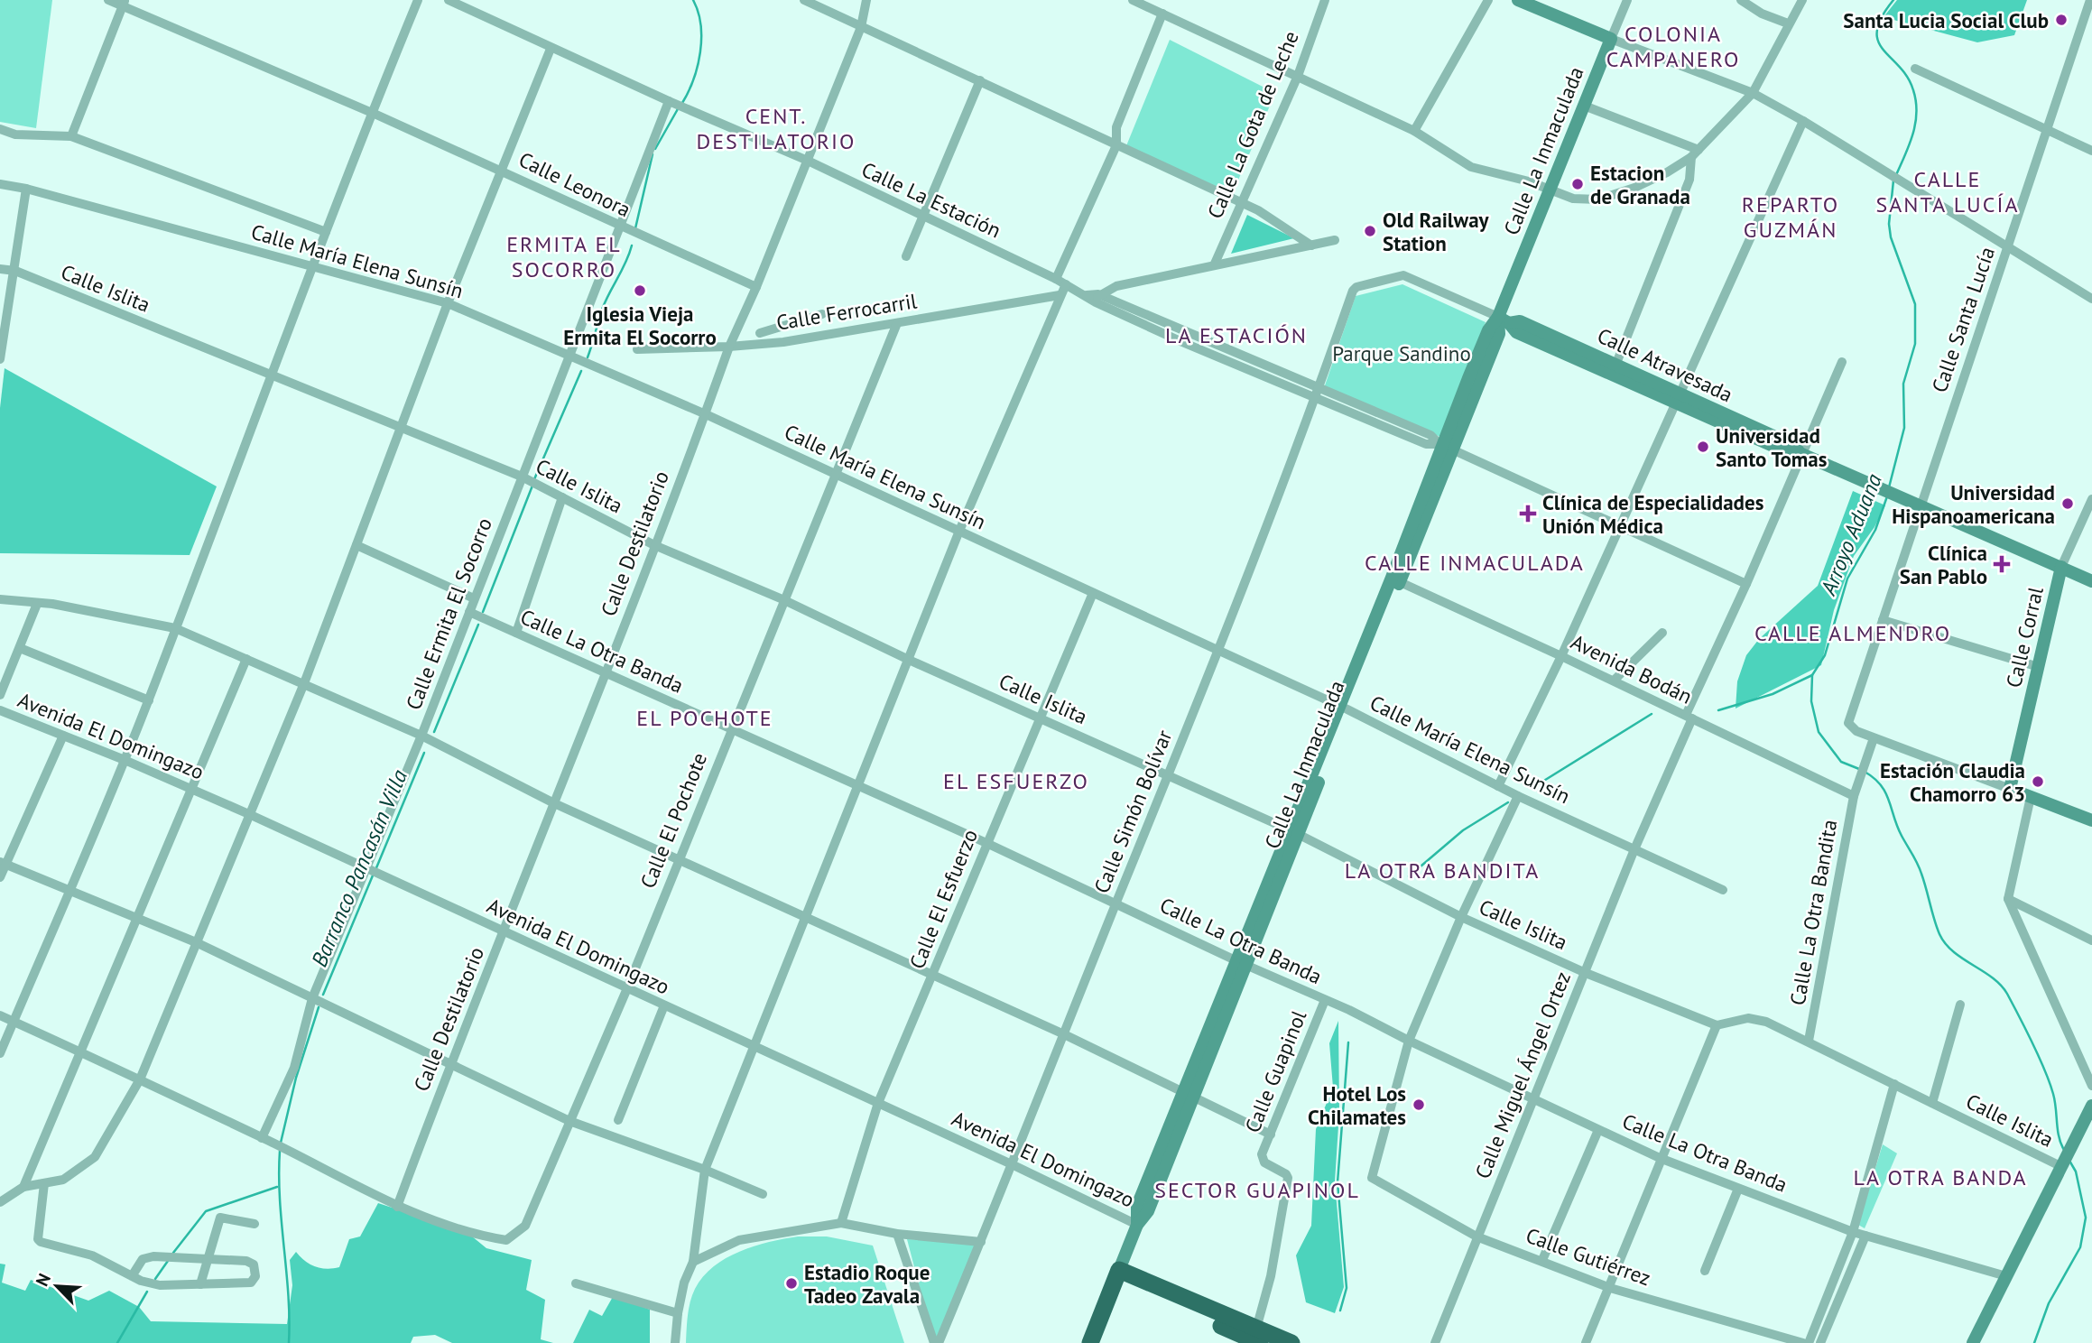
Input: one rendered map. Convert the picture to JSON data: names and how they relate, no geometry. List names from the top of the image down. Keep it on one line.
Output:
{"streets":{"main road":["Calle La Inmaculada","Calle Atravesada","Calle Corral"],"street":["Calle La Gota de Leche","Calle Leonora","Calle La Estación","Calle María Elena Sunsín","Calle Islita","Calle Ferrocarril","Calle Santa Lucía","Calle Destilatorio","Calle Ermita El Socorro","Calle La Otra Banda","Avenida Bodán","Avenida El Domingazo","Calle Simón Bolívar","Calle El Pochote","Calle El Esfuerzo","Calle La Otra Bandita","Calle Guapinol","Calle Miguel Ángel Ortez","Calle Gutiérrez"]},"crossings":[["Calle La Inmaculada","Calle La Estación"],["Calle La Inmaculada","Calle María Elena Sunsín"],["Calle La Inmaculada","Calle Islita"],["Calle La Inmaculada","Calle Atravesada"],["Calle La Inmaculada","Calle La Otra Banda"],["Calle La Inmaculada","Avenida Bodán"],["Calle La Inmaculada","Avenida El Domingazo"],["Calle Leonora","Calle Destilatorio"],["Calle Leonora","Calle Ermita El Socorro"],["Calle La Estación","Calle Destilatorio"],["Calle La Estación","Calle Ermita El Socorro"],["Calle La Estación","Calle Simón Bolívar"],["Calle La Estación","Calle Miguel Ángel Ortez"],["Calle María Elena Sunsín","Calle Destilatorio"],["Calle María Elena Sunsín","Calle Ermita El Socorro"],["Calle María Elena Sunsín","Calle Simón Bolívar"],["Calle María Elena Sunsín","Calle El Pochote"],["Calle María Elena Sunsín","Calle El Esfuerzo"],["Calle María Elena Sunsín","Calle Miguel Ángel Ortez"],["Calle Islita","Calle Destilatorio"],["Calle Islita","Calle Ermita El Socorro"],["Calle Islita","Calle Simón Bolívar"],["Calle Islita","Calle El Pochote"],["Calle Islita","Calle El Esfuerzo"],["Calle Islita","Calle La Otra Bandita"],["Calle Islita","Calle Miguel Ángel Ortez"],["Calle Ferrocarril","Calle Destilatorio"],["Calle Ferrocarril","Calle El Pochote"],["Calle Santa Lucía","Calle Atravesada"],["Calle Atravesada","Calle Corral"],["Calle Atravesada","Calle Simón Bolívar"],["Calle Atravesada","Calle Miguel Ángel Ortez"],["Calle Destilatorio","Calle La Otra Banda"],["Calle Destilatorio","Avenida El Domingazo"],["Calle Destilatorio","Calle El Pochote"],["Calle Ermita El Socorro","Calle La Otra Banda"],["Calle Ermita El Socorro","Avenida El Domingazo"],["Calle La Otra Banda","Calle Simón Bolívar"],["Calle La Otra Banda","Calle El Pochote"],["Calle La Otra Banda","Calle El Esfuerzo"],["Calle La Otra Banda","Calle Guapinol"],["Calle La Otra Banda","Calle Miguel Ángel Ortez"],["Calle La Otra Banda","Calle Gutiérrez"],["Avenida Bodán","Calle La Otra Bandita"],["Avenida Bodán","Calle Miguel Ángel Ortez"],["Avenida El Domingazo","Calle Simón Bolívar"],["Avenida El Domingazo","Calle El Pochote"],["Avenida El Domingazo","Calle El Esfuerzo"],["Calle Miguel Ángel Ortez","Calle Gutiérrez"]],"districts":["COLONIA CAMPANERO","CENT. DESTILATORIO","CALLE SANTA LUCÍA","REPARTO GUZMÁN","ERMITA EL SOCORRO","LA ESTACIÓN","CALLE INMACULADA","CALLE ALMENDRO","EL POCHOTE","EL ESFUERZO","LA OTRA BANDITA","LA OTRA BANDA","SECTOR GUAPINOL"],"water":["Arroyo Aduana","Barranco Pancasán Villa"],"parks":["Parque Sandino"],"places":{"other":["Santa Lucia Social Club","Estacion de Granada","Old Railway Station","Iglesia Vieja Ermita El Socorro","Universidad Santo Tomas","Universidad Hispanoamericana","Estación Claudia Chamorro 63","Hotel Los Chilamates","Estadio Roque Tadeo Zavala"],"health":["Clínica de Especialidades Unión Médica","Clínica San Pablo"]},"north":"top left"}
